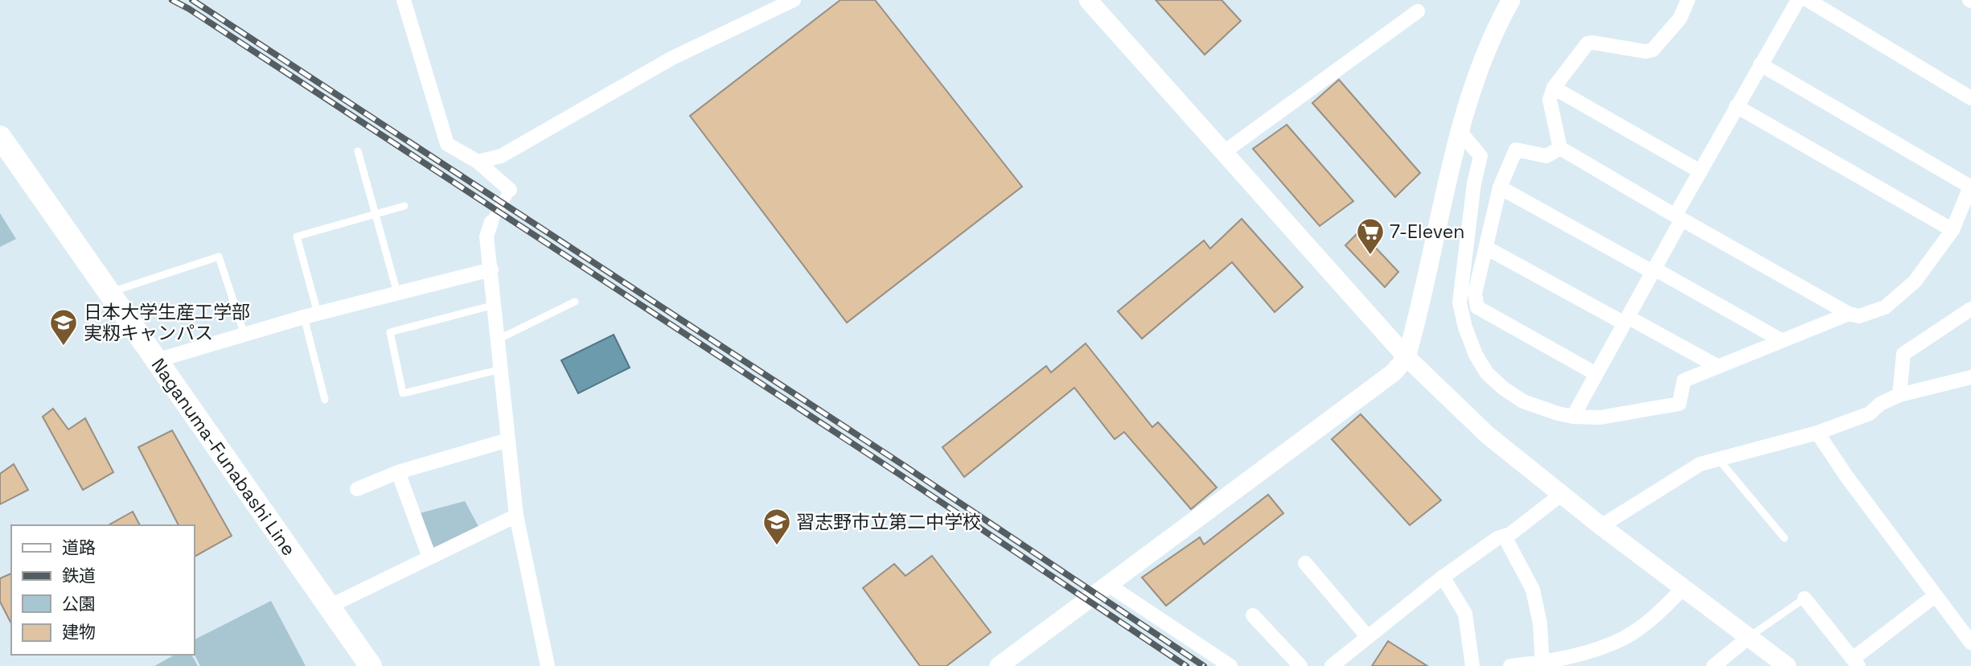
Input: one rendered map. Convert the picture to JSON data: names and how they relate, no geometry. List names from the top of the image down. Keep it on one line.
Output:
{"streets":{"main road":["Naganuma-Funabashi Line"]},"places":{"supermarket":["7-Eleven"],"school or university":["日本大学生産工学部 実籾キャンパス","習志野市立第二中学校"]},"legend":["道路","鉄道","公園","建物"]}
